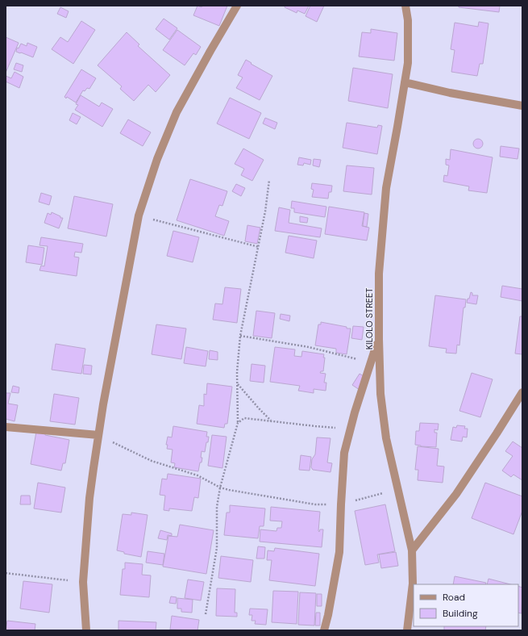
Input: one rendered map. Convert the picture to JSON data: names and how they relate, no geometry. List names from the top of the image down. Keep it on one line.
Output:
{"streets":{"street":["KILOLO STREET"]},"legend":["Road","Building"]}
